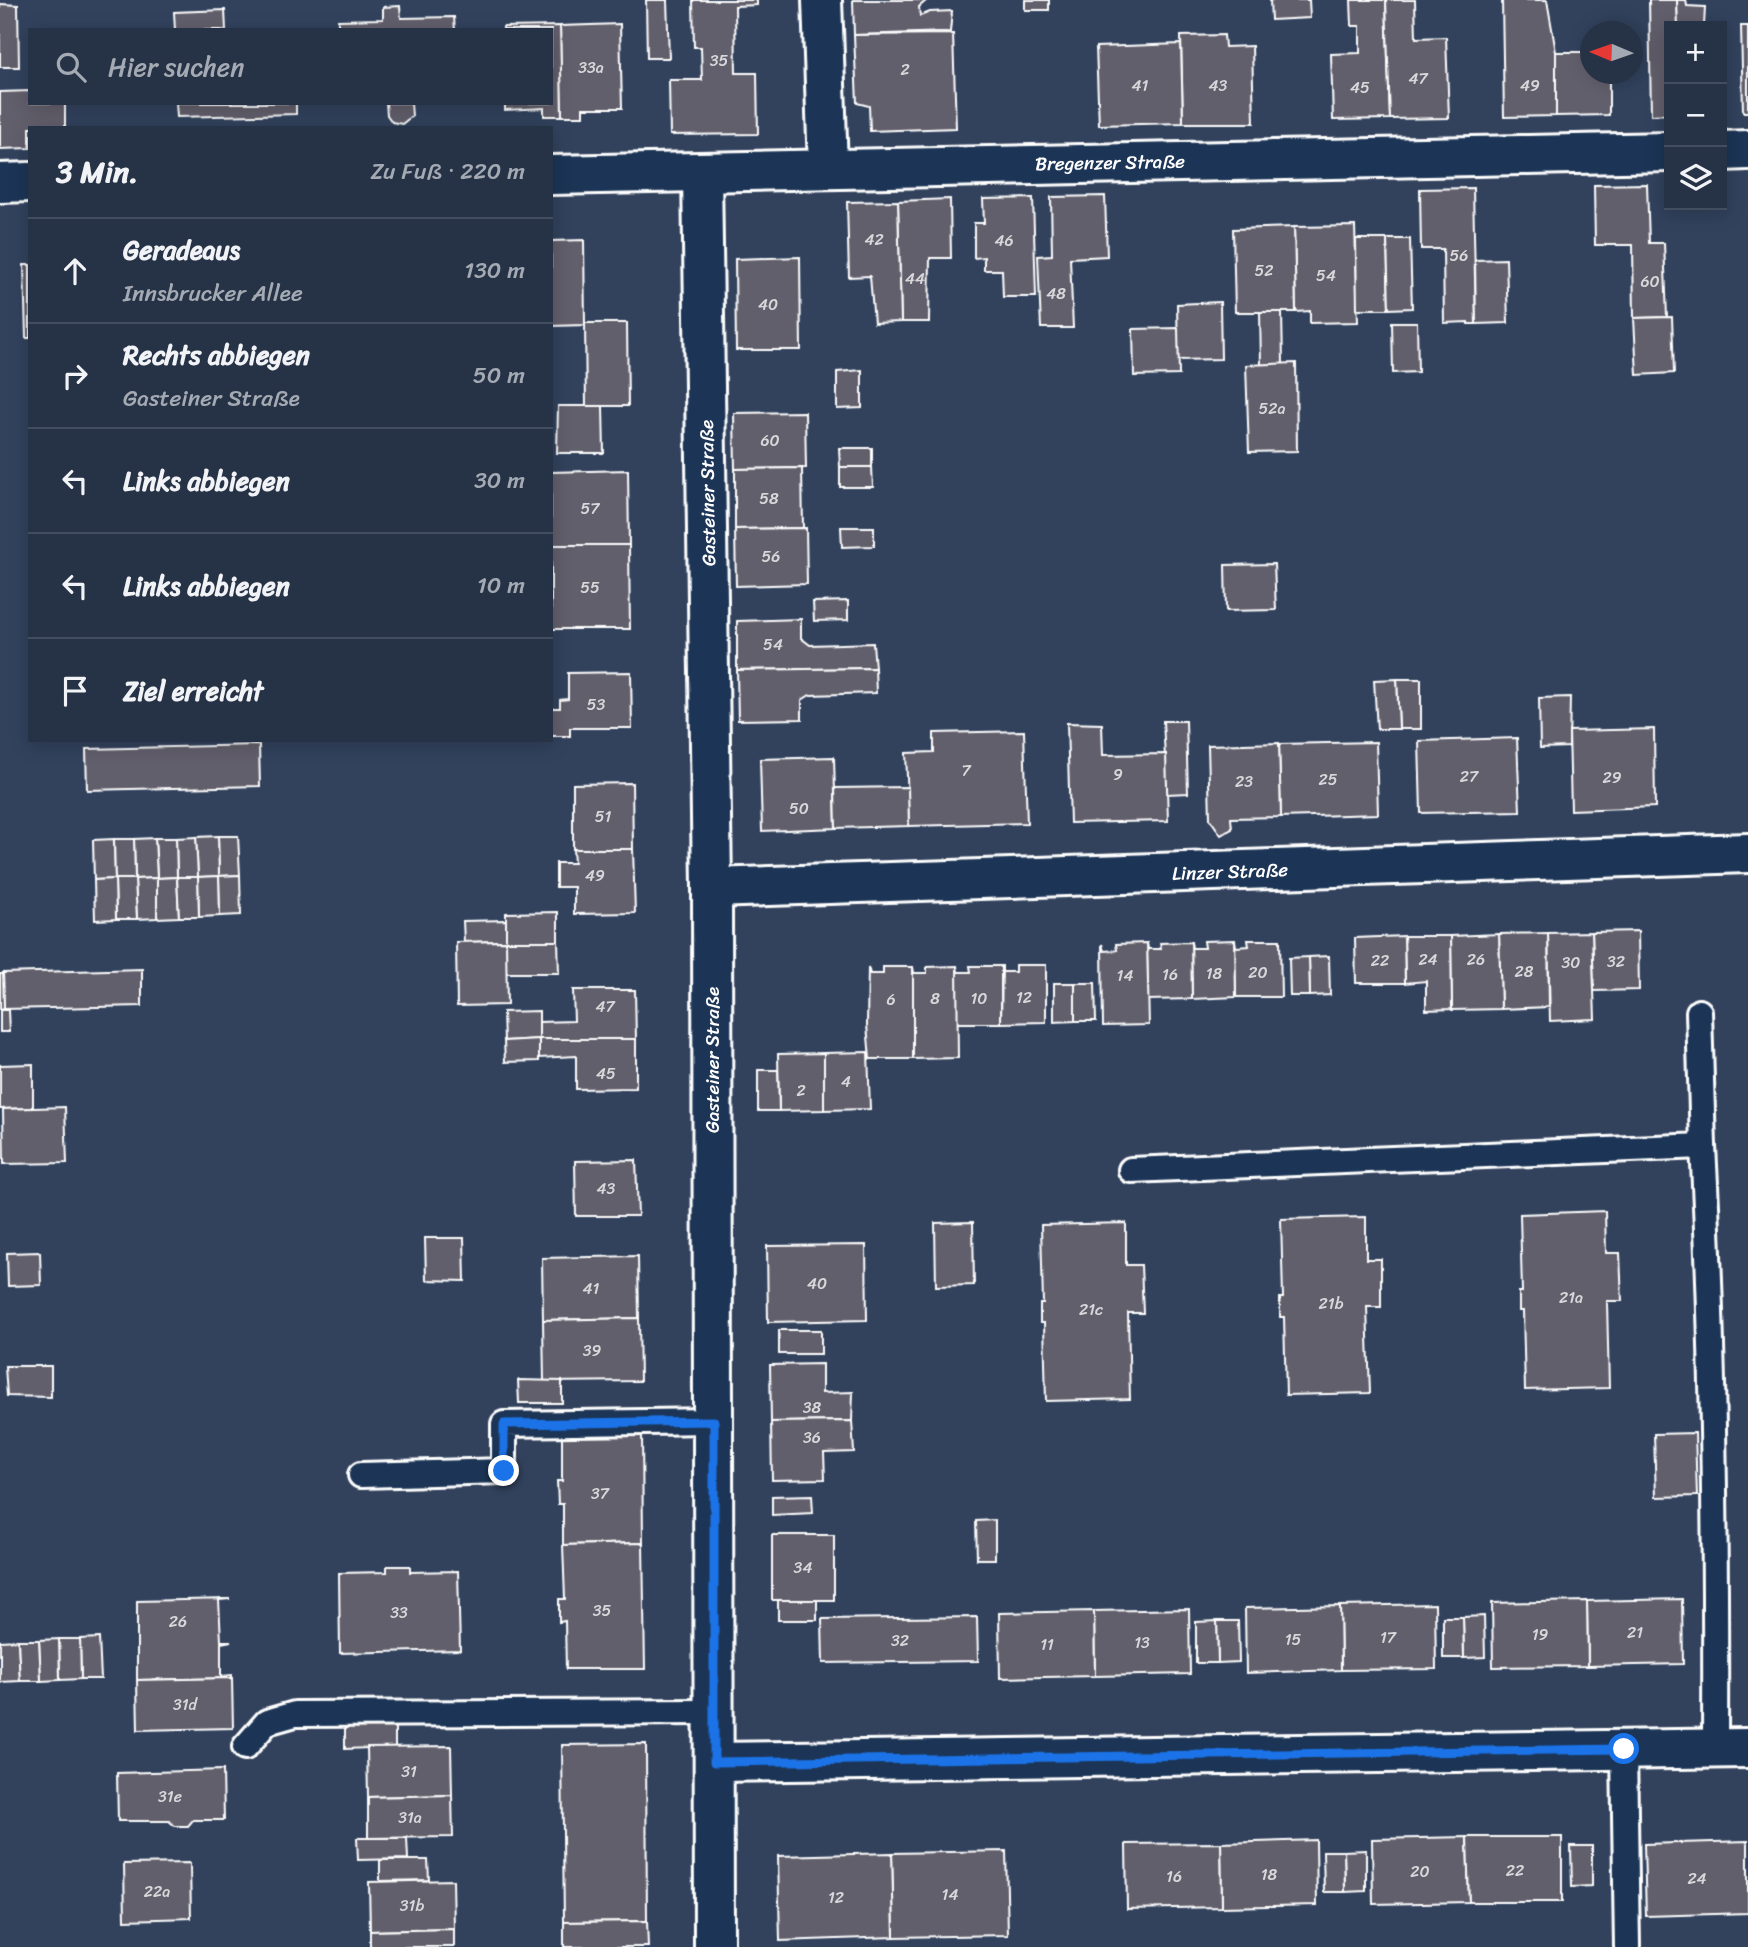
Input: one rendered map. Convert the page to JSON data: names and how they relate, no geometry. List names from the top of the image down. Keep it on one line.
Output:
{"streets":{"street":["Bregenzer Straße","Gasteiner Straße","Linzer Straße"]},"crossings":[["Bregenzer Straße","Gasteiner Straße"],["Gasteiner Straße","Linzer Straße"]],"house_numbers":["35","33a","2","47","41","43","49","45","42","46","56","52","54","44","60","48","40","52a","60","58","57","56","55","54","53","7","9","27","29","25","23","50","51","49","24","26","22","32","30","28","20","18","16","14","12","8","10","6","47","45","4","2","43","40","41","21a","21b","21c","39","38","36","37","34","35","33","26","21","19","17","15","32","13","11","31d","31","31e","31a","22","20","18","16","24","22a","14","12","31b"],"north":"left","page":{"map_buttons":["+","−"],"search":"Hier suchen","heading":["3 Min.","Zu Fuß · 220 m"],"list":[["Geradeaus","Innsbrucker Allee","130 m"],["Rechts abbiegen","Gasteiner Straße","50 m"],["Links abbiegen","30 m"],["Links abbiegen","10 m"],"Ziel erreicht"]}}
